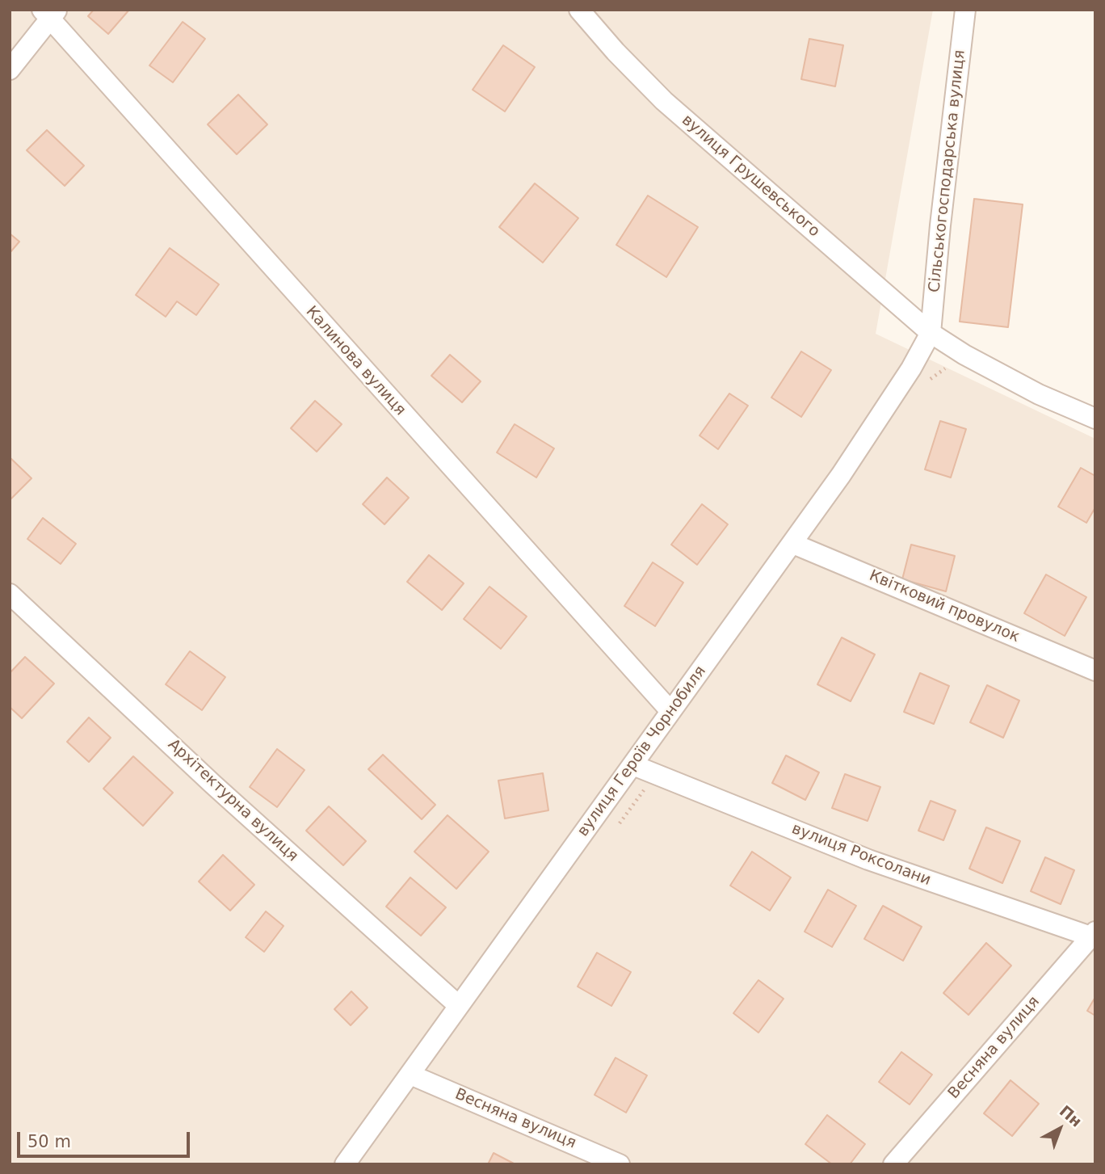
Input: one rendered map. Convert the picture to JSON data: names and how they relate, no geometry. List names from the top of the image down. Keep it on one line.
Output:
{"streets":{"street":["Сільськогосподарська вулиця","вулиця Грушевського","Калинова вулиця","Квітковий провулок","вулиця Героїв Чорнобиля","Архітектурна вулиця","вулиця Роксолани","Весняна вулиця"]},"crossings":[["Сільськогосподарська вулиця","вулиця Грушевського"],["Сільськогосподарська вулиця","вулиця Героїв Чорнобиля"],["вулиця Грушевського","вулиця Героїв Чорнобиля"],["Калинова вулиця","вулиця Героїв Чорнобиля"],["Квітковий провулок","вулиця Героїв Чорнобиля"],["вулиця Героїв Чорнобиля","Архітектурна вулиця"],["вулиця Героїв Чорнобиля","вулиця Роксолани"],["вулиця Героїв Чорнобиля","Весняна вулиця"],["вулиця Роксолани","Весняна вулиця"]],"scale_bar":"50 m","north":"top right"}
